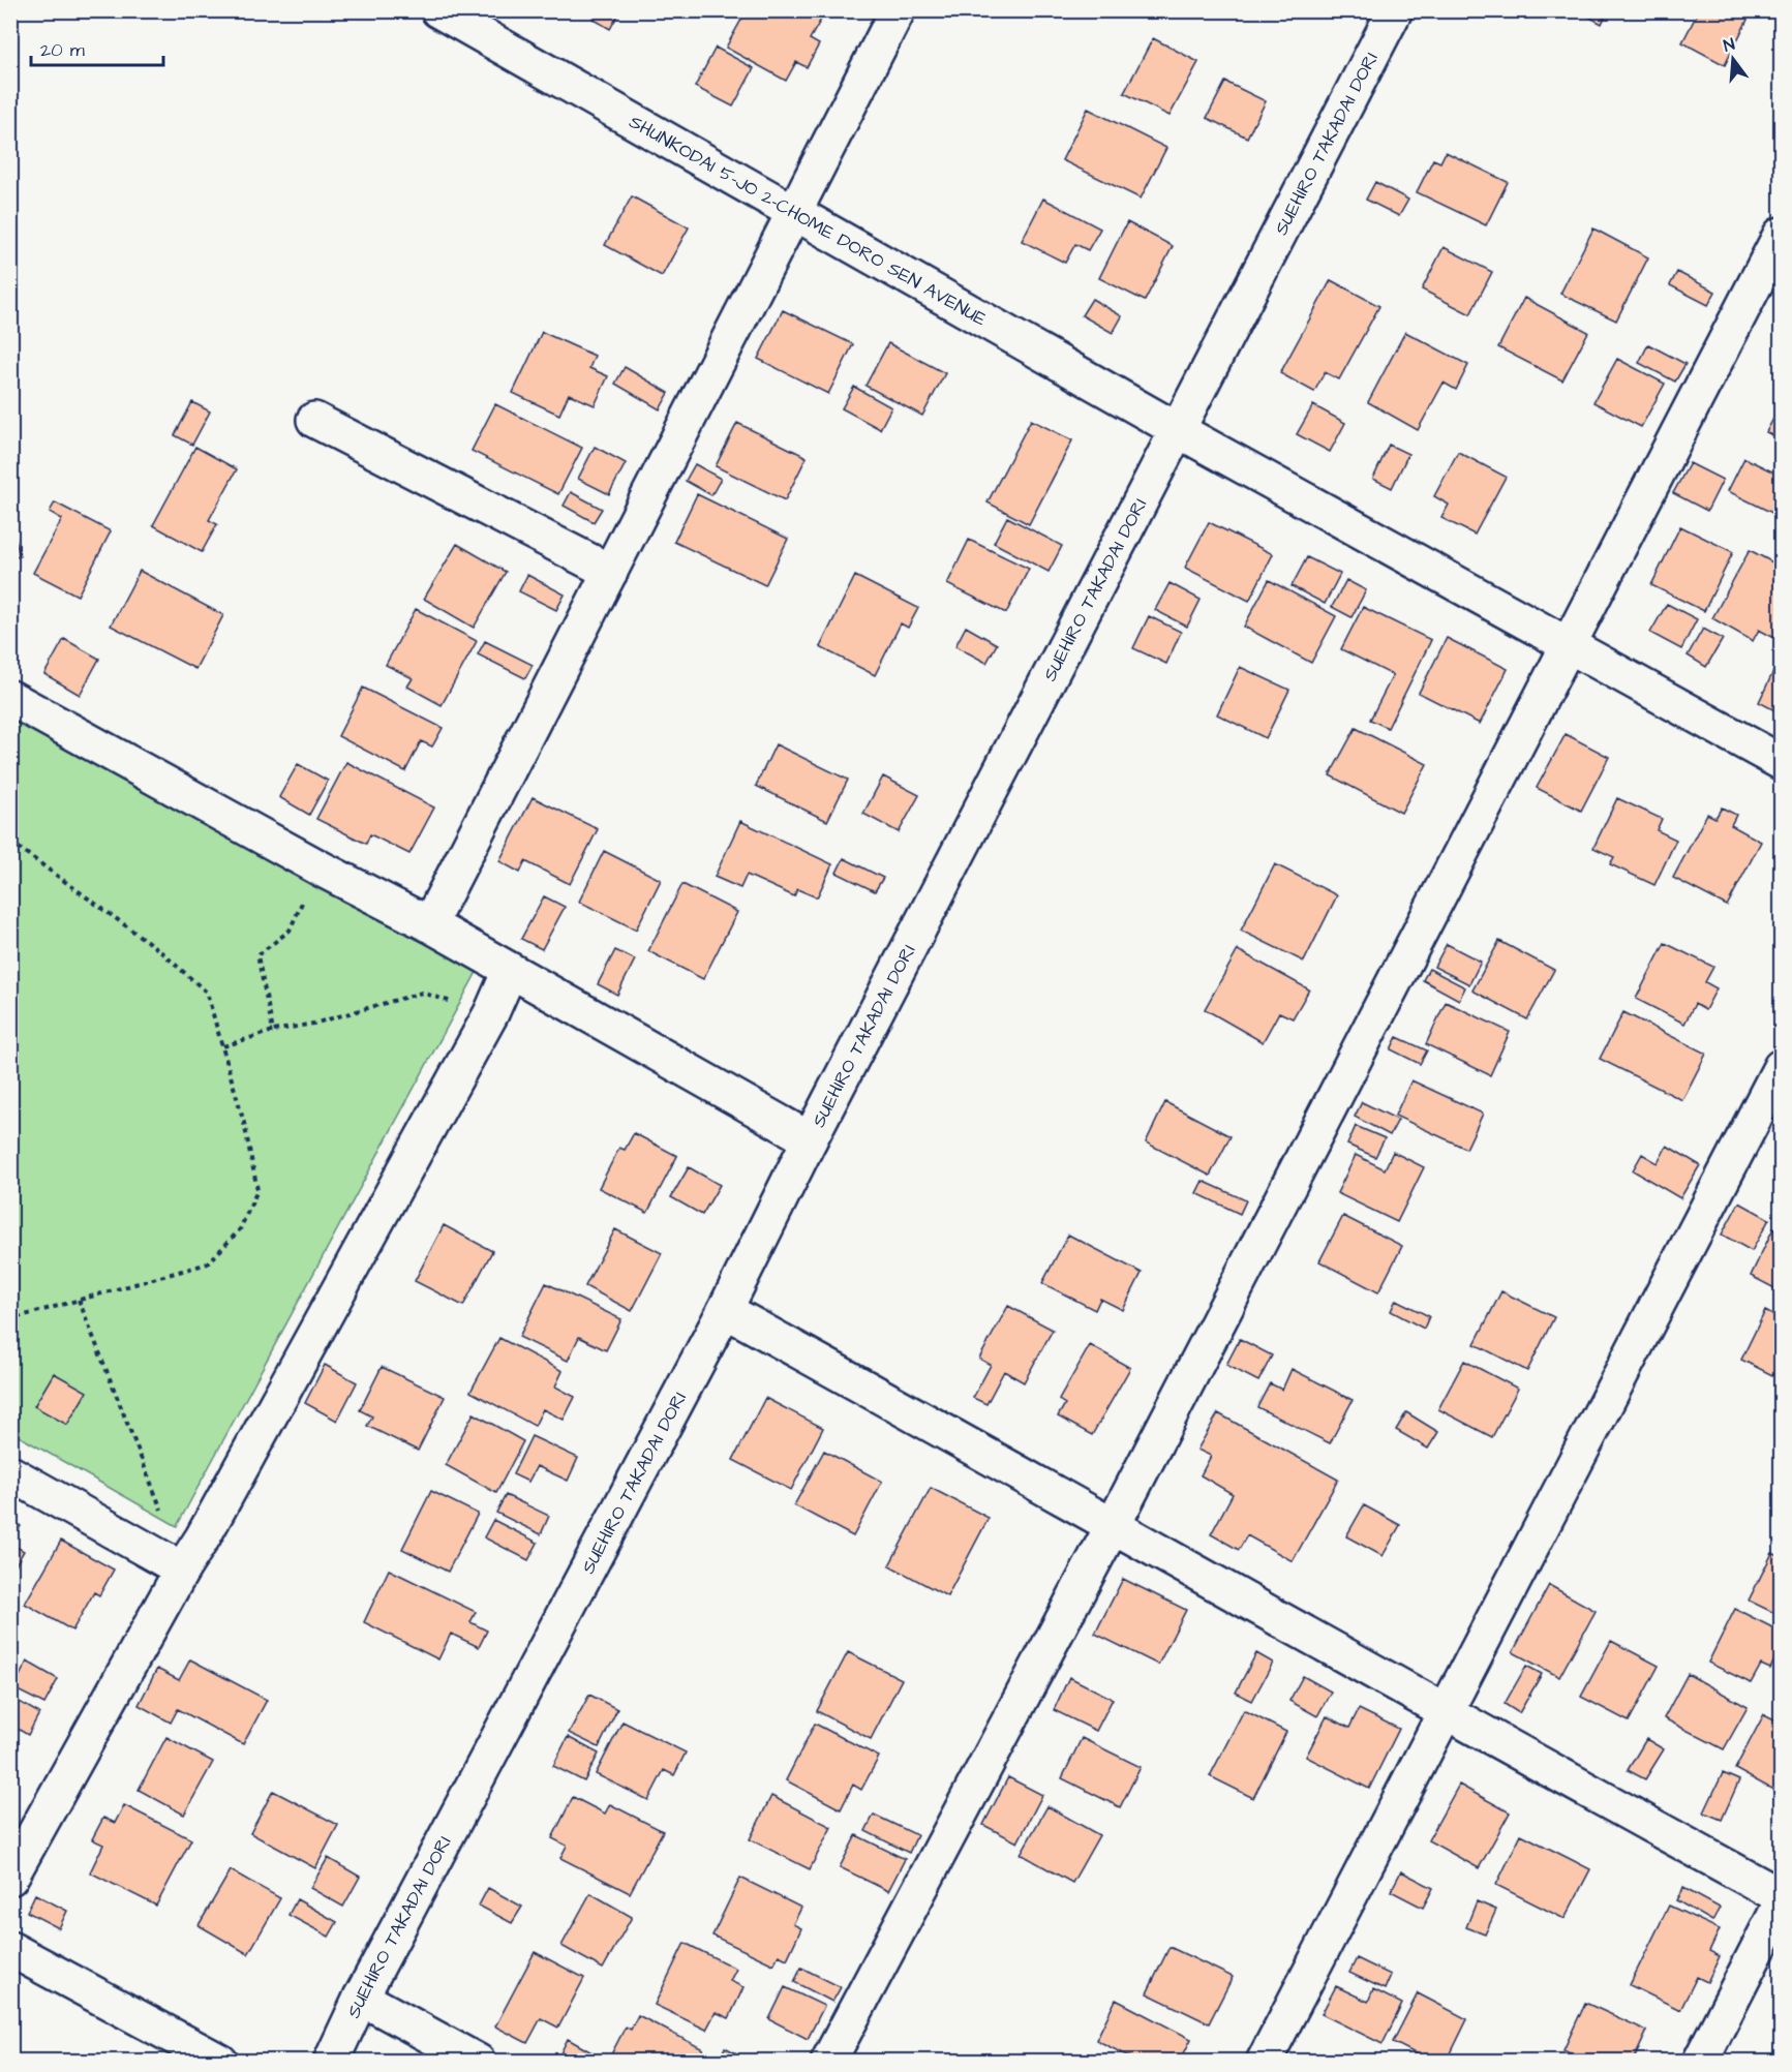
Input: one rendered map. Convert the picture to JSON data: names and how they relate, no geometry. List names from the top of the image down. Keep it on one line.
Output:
{"streets":{"street":["SUEHIRO TAKADAI DORI","SHUNKODAI 5-JO 2-CHOME DORO SEN AVENUE"]},"crossings":[["SUEHIRO TAKADAI DORI","SHUNKODAI 5-JO 2-CHOME DORO SEN AVENUE"]],"scale_bar":"20 m","north":"top"}
